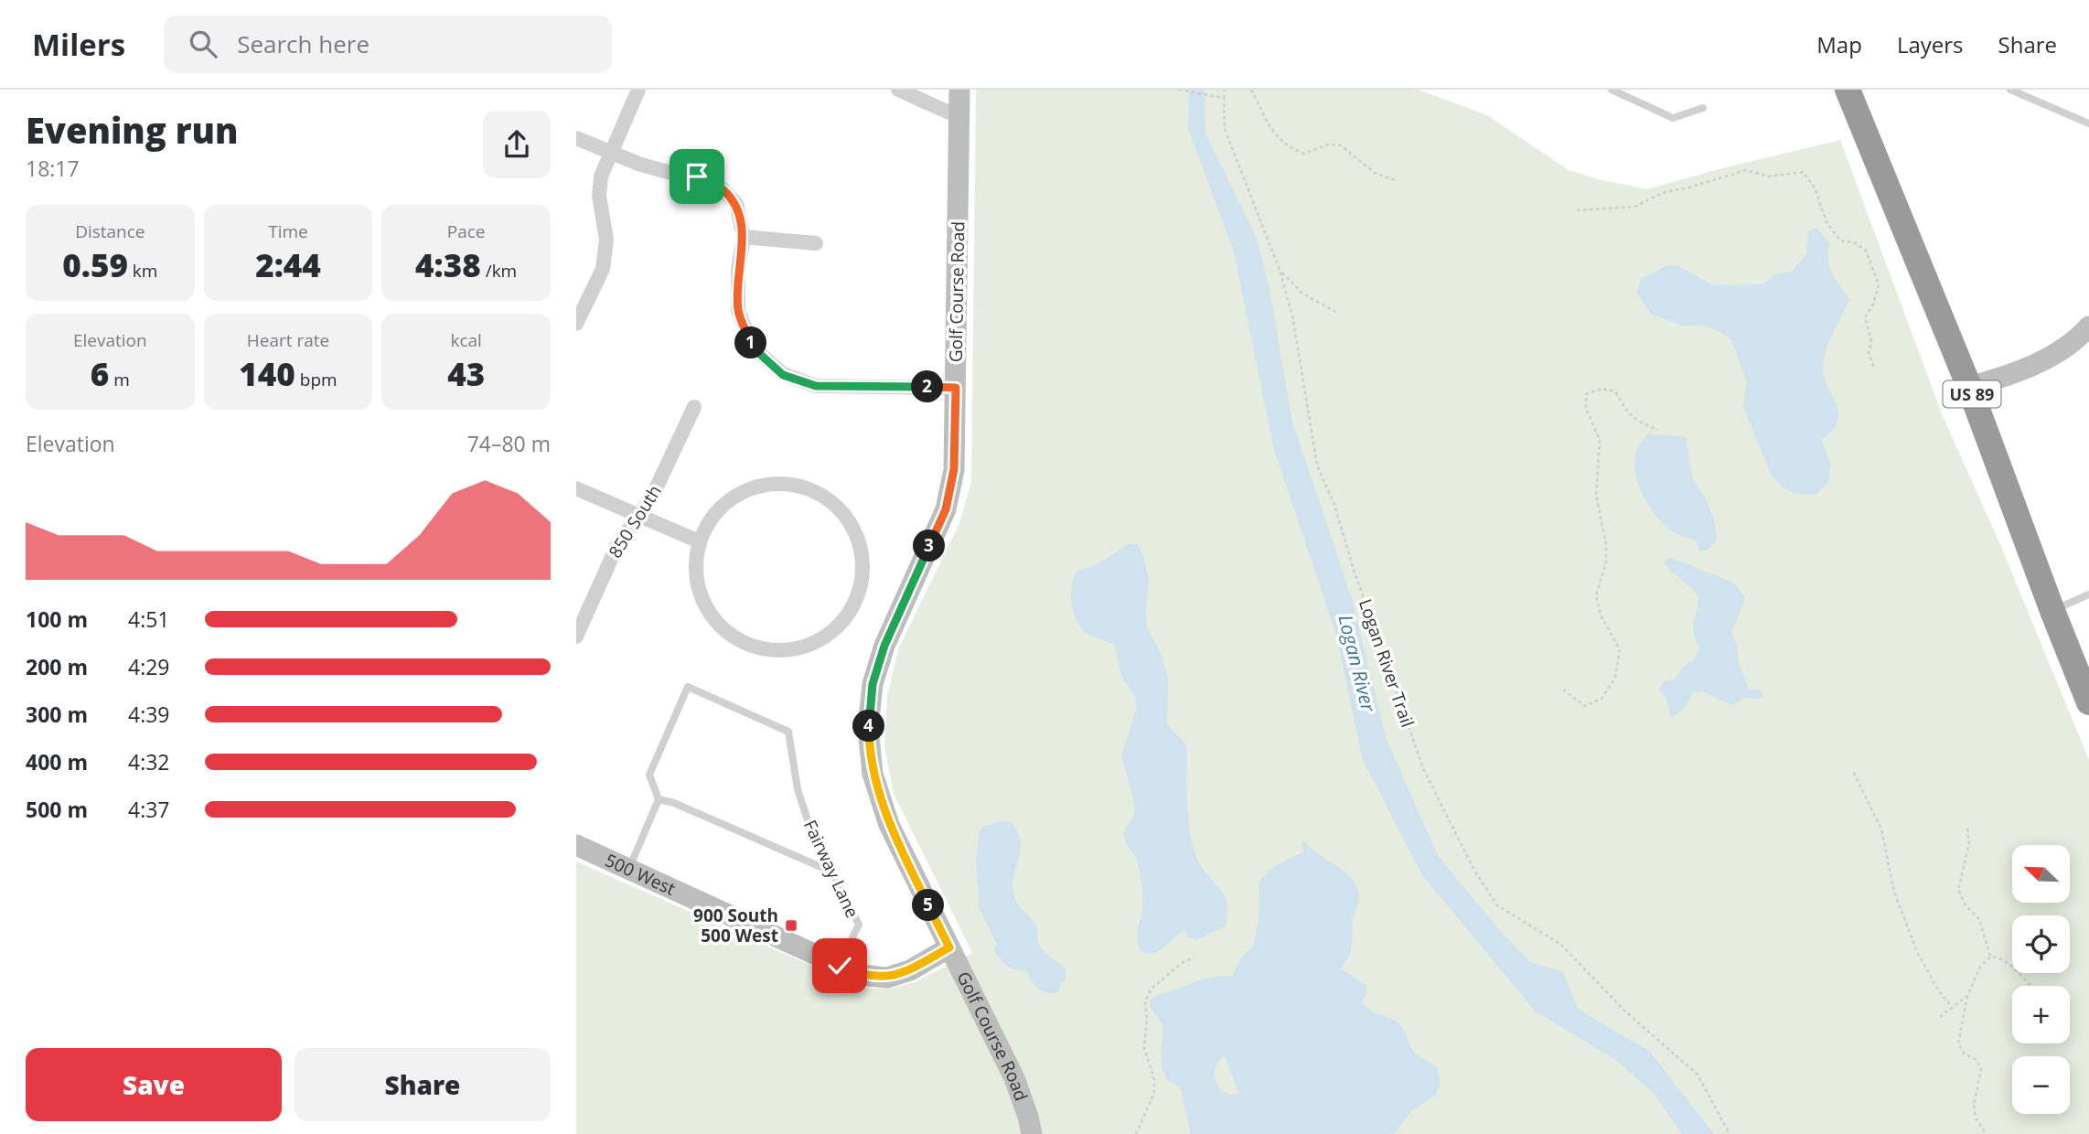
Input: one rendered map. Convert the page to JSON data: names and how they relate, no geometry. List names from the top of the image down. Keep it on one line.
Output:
{"streets":{"highway":["US 89"],"street":["Golf Course Road","850 South","500 West"],"lane":["Fairway Lane"],"path":["Logan River Trail"]},"crossings":[["Golf Course Road","500 West"],["Fairway Lane","500 West"]],"water":["Logan River"],"places":{"transit":["900 South 500 West"]},"north":"top left","page":{"header":"Milers","search":"Search here","nav":["Map","Layers","Share"],"heading":["Evening run","18:17"],"stats":[["Distance","0.59 km"],["Time","2:44"],["Pace","4:38 /km"],["Elevation","6 m"],["Heart rate","140 bpm"],["kcal","43"]],"pins":["1","2","3","4","5"],"chart":["Elevation","74–80 m"],"list":[{"name":"100 m","note":"4:51"},{"name":"200 m","note":"4:29"},{"name":"300 m","note":"4:39"},{"name":"400 m","note":"4:32"},{"name":"500 m","note":"4:37"}],"map_buttons":["+","−"],"buttons":["Save","Share"]}}
